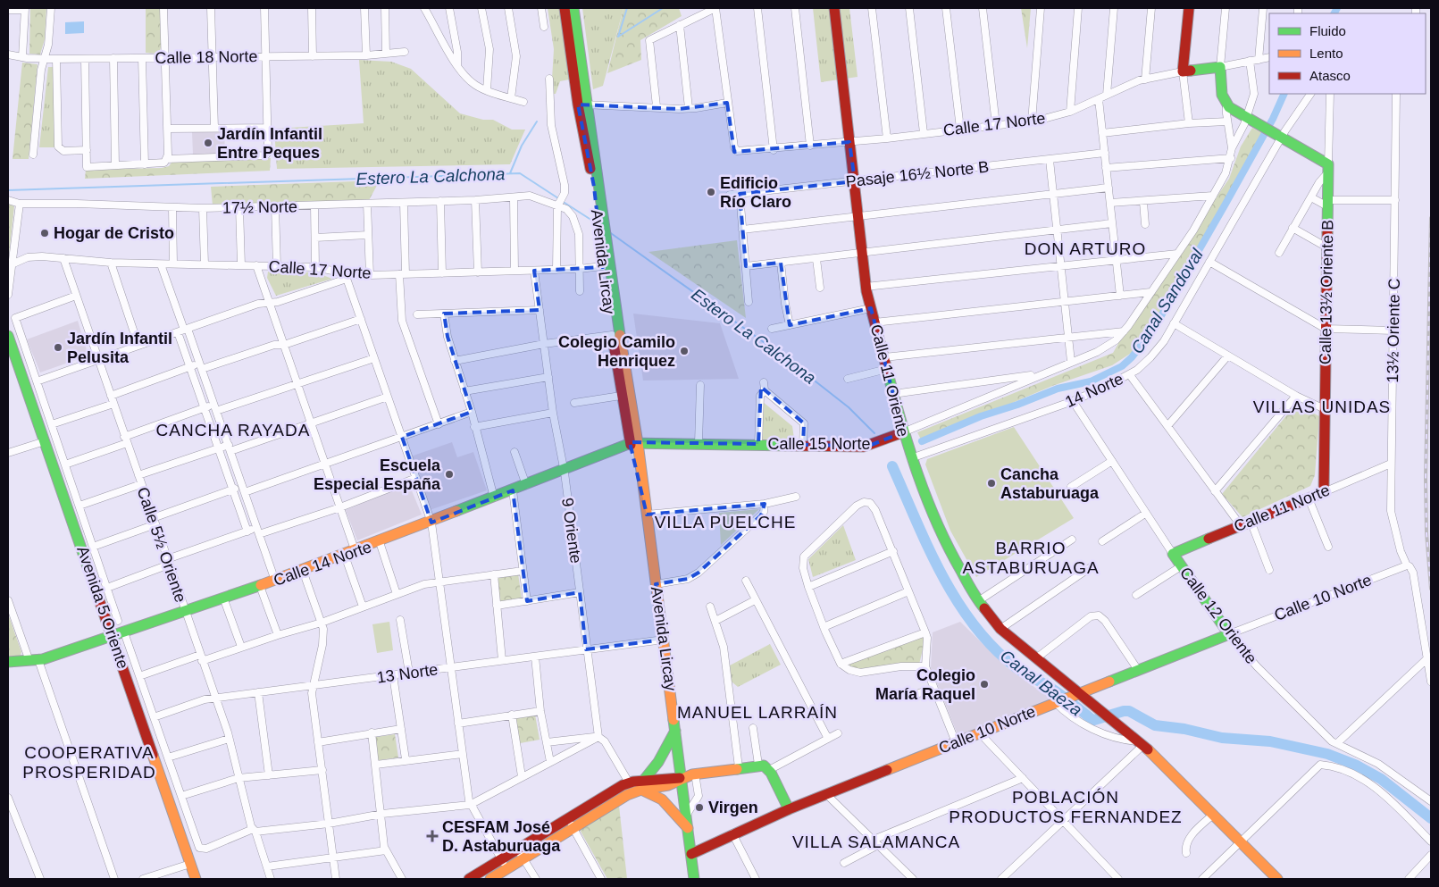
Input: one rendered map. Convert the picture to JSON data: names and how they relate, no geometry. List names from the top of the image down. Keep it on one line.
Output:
{"streets":{"main road":["Calle 17 Norte","Avenida Lircay","Calle 13½ Oriente B","Calle 11 Oriente","Calle 15 Norte","Calle 11 Norte","Calle 14 Norte","Calle 10 Norte","Avenida 5 Oriente","Calle 12 Oriente"],"street":["Calle 18 Norte","Pasaje 16½ Norte B","17½ Norte","13½ Oriente C","14 Norte","9 Oriente","Calle 5½ Oriente","13 Norte"]},"crossings":[["Calle 17 Norte","17½ Norte"],["Calle 17 Norte","Avenida Lircay"],["Calle 17 Norte","Calle 11 Oriente"],["Calle 17 Norte","9 Oriente"],["Calle 17 Norte","Calle 5½ Oriente"],["Pasaje 16½ Norte B","Calle 11 Oriente"],["Avenida Lircay","Calle 15 Norte"],["Avenida Lircay","Calle 14 Norte"],["Avenida Lircay","Calle 10 Norte"],["Avenida Lircay","13 Norte"],["Calle 13½ Oriente B","Calle 11 Norte"],["13½ Oriente C","Calle 11 Norte"],["13½ Oriente C","Calle 10 Norte"],["Calle 11 Oriente","14 Norte"],["Calle 11 Oriente","Calle 15 Norte"],["Calle 11 Oriente","Calle 10 Norte"],["14 Norte","Calle 12 Oriente"],["Calle 15 Norte","Calle 14 Norte"],["Calle 11 Norte","Calle 12 Oriente"],["9 Oriente","Calle 14 Norte"],["9 Oriente","13 Norte"],["Calle 5½ Oriente","Calle 14 Norte"],["Calle 5½ Oriente","13 Norte"],["Calle 14 Norte","Avenida 5 Oriente"],["Calle 10 Norte","Calle 12 Oriente"]],"districts":["DON ARTURO","VILLAS UNIDAS","CANCHA RAYADA","VILLA PUELCHE","BARRIO ASTABURUAGA","MANUEL LARRAÍN","COOPERATIVA PROSPERIDAD","POBLACIÓN PRODUCTOS FERNANDEZ","VILLA SALAMANCA"],"water":["Estero La Calchona","Canal Sandoval","Canal Baeza"],"places":{"other":["Jardín Infantil Entre Peques","Edificio Río Claro","Hogar de Cristo","Jardín Infantil Pelusita","Colegio Camilo Henriquez","Escuela Especial España","Cancha Astaburuaga","Colegio María Raquel","Virgen"],"health":["CESFAM José D. Astaburuaga"]},"legend":["Fluido","Lento","Atasco"]}
